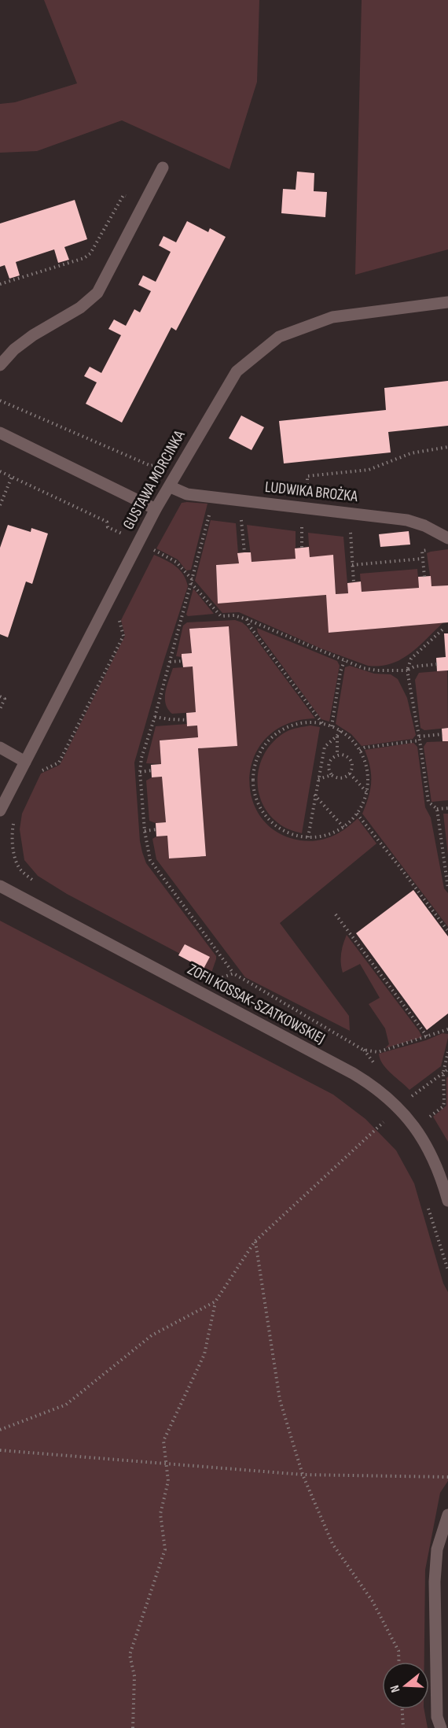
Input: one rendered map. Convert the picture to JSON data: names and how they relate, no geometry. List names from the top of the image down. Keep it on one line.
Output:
{"streets":{"street":["GUSTAWA MORCINKA","LUDWIKA BROŻKA","ZOFII KOSSAK-SZATKOWSKIEJ"]},"crossings":[["GUSTAWA MORCINKA","LUDWIKA BROŻKA"]],"north":"left"}
